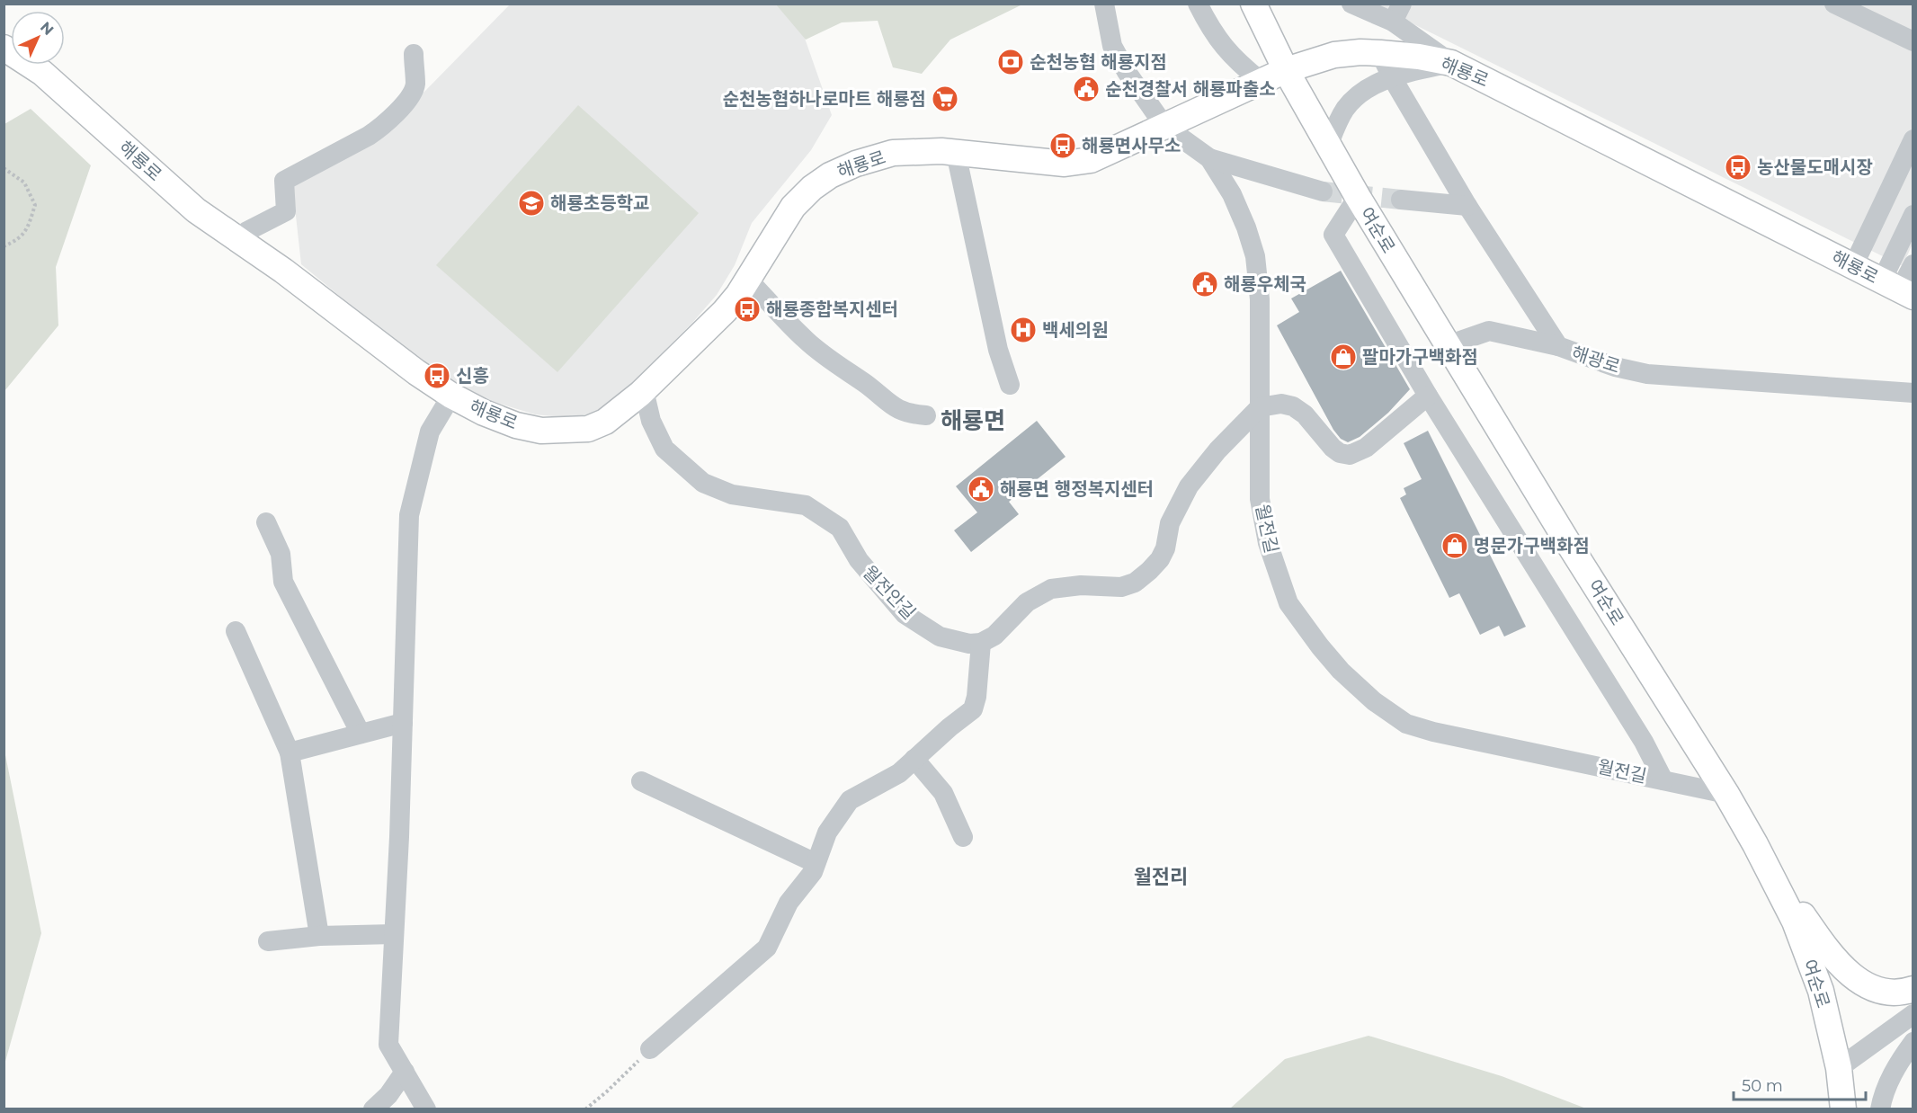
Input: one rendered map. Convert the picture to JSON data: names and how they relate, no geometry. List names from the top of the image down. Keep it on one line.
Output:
{"streets":{"main road":["해룡로","여순로"],"street":["해광로","월전길","월전안길"]},"crossings":[["해룡로","여순로"],["해룡로","해광로"],["해룡로","월전길"],["해룡로","월전안길"],["여순로","월전길"]],"districts":["해룡면","월전리"],"places":{"bank":["순천농협 해룡지점"],"public building":["순천경찰서 해룡파출소","해룡우체국","해룡면 행정복지센터"],"supermarket":["순천농협하나로마트 해룡점"],"bus stop":["해룡면사무소","농산물도매시장","해룡종합복지센터","신흥"],"school or university":["해룡초등학교"],"hospital":["백세의원"],"shop":["팔마가구백화점","명문가구백화점"]},"scale_bar":"50 m","north":"top right"}
